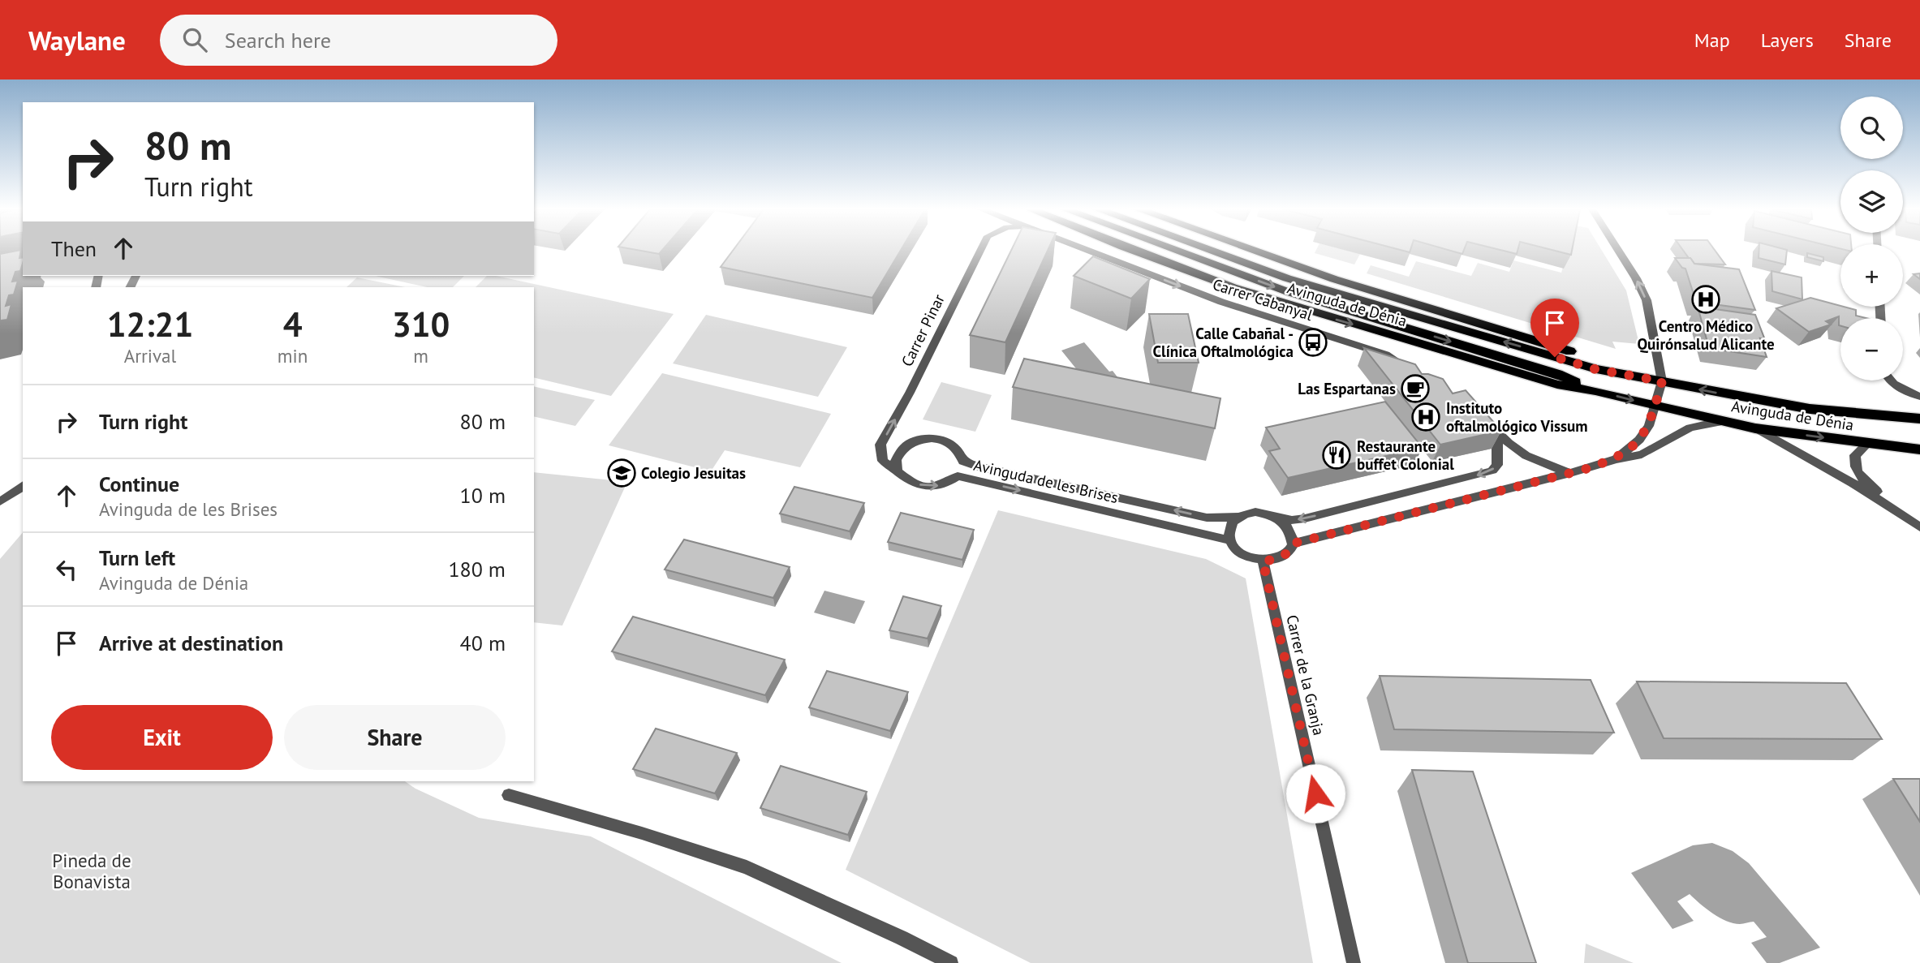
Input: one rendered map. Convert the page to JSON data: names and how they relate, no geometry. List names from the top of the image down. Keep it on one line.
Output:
{"streets":{"main road":["Avinguda de Dénia"],"street":["Carrer Cabanyal","Carrer Pinar","Avinguda de les Brises","Carrer de la Granja"]},"crossings":[["Carrer Pinar","Avinguda de les Brises"],["Avinguda de les Brises","Carrer de la Granja"]],"one_way":["Carrer Cabanyal","Carrer Pinar"],"parks":["Pineda de Bonavista"],"places":{"hospital":["Centro Médico Quirónsalud Alicante","Instituto oftalmológico Vissum"],"bus stop":["Calle Cabañal - Clínica Oftalmológica"],"cafe":["Las Espartanas"],"restaurant":["Restaurante buffet Colonial"],"school or university":["Colegio Jesuitas"]},"page":{"header":"Waylane","search":"Search here","nav":["Map","Layers","Share"],"map_buttons":["+","−"],"turn":["80 m","Turn right"],"then":"Then","eta":["12:21","Arrival","4","min","310","m"],"list":[{"name":"Turn right","value":"80 m"},{"name":"Continue","note":"Avinguda de les Brises","value":"10 m"},{"name":"Turn left","note":"Avinguda de Dénia","value":"180 m"},{"name":"Arrive at destination","value":"40 m"}],"buttons":["Exit","Share"]}}
